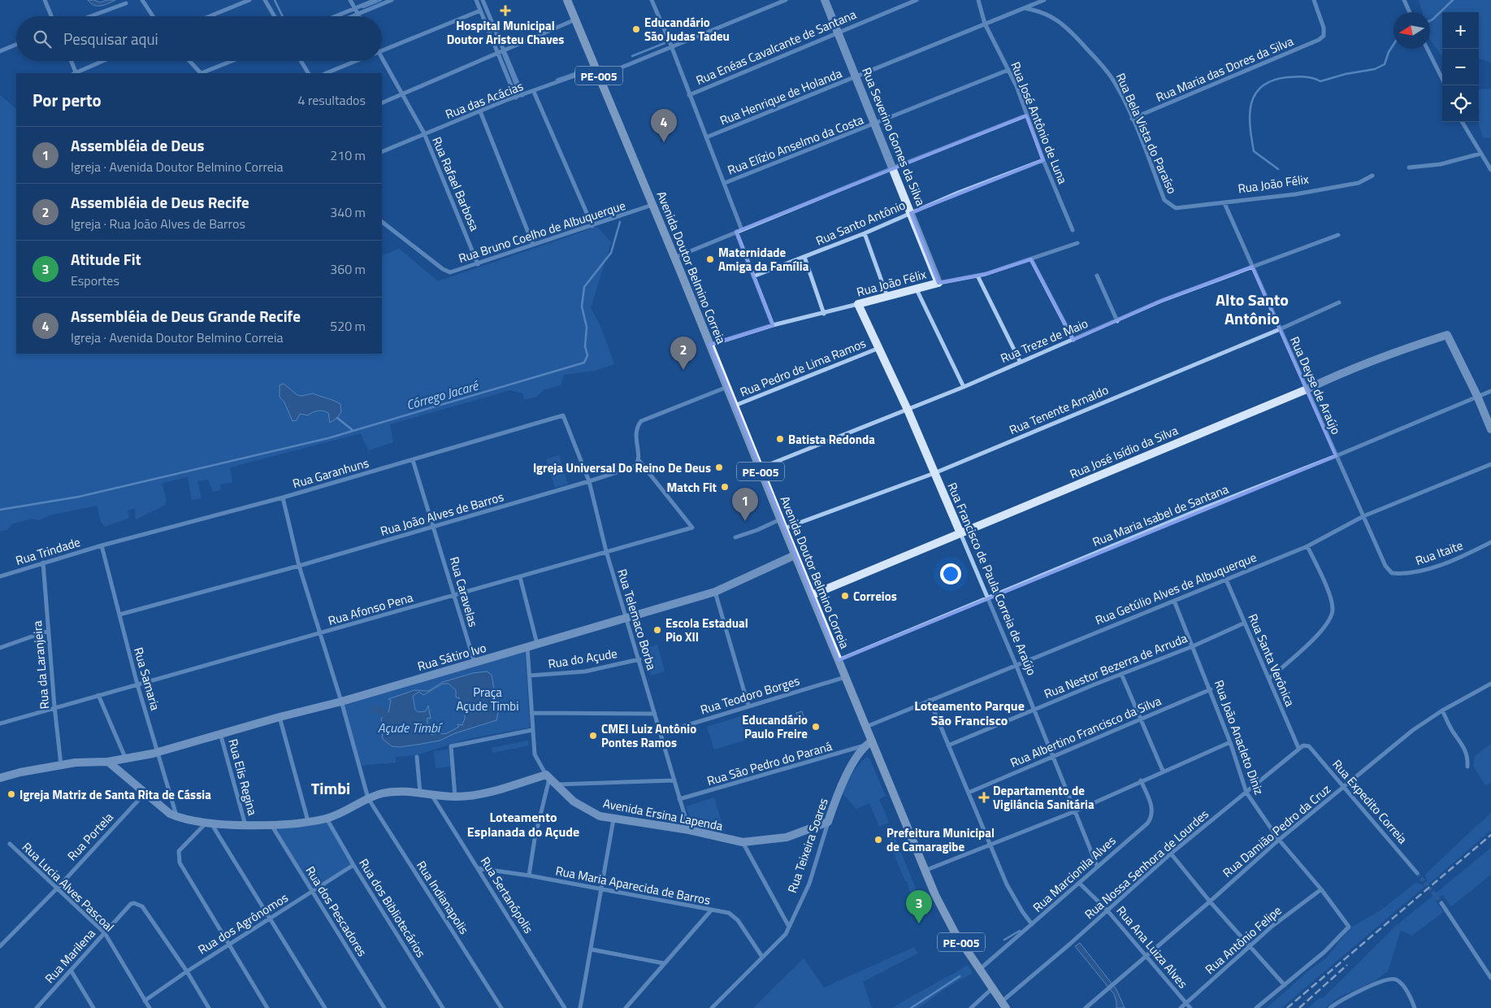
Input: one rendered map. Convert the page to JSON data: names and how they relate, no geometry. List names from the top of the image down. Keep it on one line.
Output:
{"streets":{"main road":["PE-005","Avenida Doutor Belmino Correia"],"street":["Rua Enéas Cavalcante de Santana","Rua Maria das Dores da Silva","Rua Henrique de Holanda","Rua das Acácias","Rua José Antônio de Luna","Rua Bela Vista do Paraíso","Rua Severino Gomes da Silva","Rua Elízio Anselmo da Costa","Rua Rafael Barbosa","Rua João Félix","Rua Santo Antônio","Rua Bruno Coelho de Albuquerque","Rua Treze de Maio","Rua Pedro de Lima Ramos","Rua Deyse de Araújo","Rua Tenente Arnaldo","Rua José Isídio da Silva","Rua Garanhuns","Rua João Alves de Barros","Rua Maria Isabel de Santana","Rua Trindade","Rua Itaite","Rua Francisco de Paula Correia de Araújo","Rua Getúlio Alves de Albuquerque","Rua Caravelas","Rua Afonso Pena","Rua Telemaco Borba","Rua Sátiro Ivo","Rua do Açude","Rua Santa Verônica","Rua da Laranjeira","Rua Nestor Bezerra de Arruda","Rua Samaria","Rua Teodoro Borges","Rua Albertino Francisco da Silva","Rua João Anacleto Diniz","Rua São Pedro do Paraná","Rua Elis Regina","Rua Expedito Correia","Avenida Ersina Lapenda","Rua Damião Pedro da Cruz","Rua Portela","Rua Teixeira Soares","Rua Nossa Senhora de Lourdes","Rua Marcionila Alves","Rua Maria Aparecida de Barros","Rua Lucia Alves Pascoal","Rua Sertanópolis","Rua Indianapolis","Rua dos Bibliotecários","Rua dos Pescadores","Rua dos Agrônomos","Rua Antônio Felipe","Rua Ana Luiza Alves","Rua Marilena"]},"crossings":[["Rua Enéas Cavalcante de Santana","Rua Severino Gomes da Silva"],["Rua Maria das Dores da Silva","Rua Bela Vista do Paraíso"],["Rua Henrique de Holanda","Rua José Antônio de Luna"],["Rua Henrique de Holanda","Rua Bela Vista do Paraíso"],["Rua Henrique de Holanda","Rua Severino Gomes da Silva"],["Rua das Acácias","Rua Rafael Barbosa"],["Rua das Acácias","Avenida Doutor Belmino Correia"],["Rua José Antônio de Luna","Rua Elízio Anselmo da Costa"],["Rua José Antônio de Luna","Rua Santo Antônio"],["Rua Bela Vista do Paraíso","Rua João Félix"],["Rua Severino Gomes da Silva","Rua Elízio Anselmo da Costa"],["Rua Severino Gomes da Silva","Rua João Félix"],["Rua Severino Gomes da Silva","Rua Santo Antônio"],["Rua Rafael Barbosa","Rua Bruno Coelho de Albuquerque"],["Rua João Félix","Avenida Doutor Belmino Correia"],["Rua João Félix","Rua Deyse de Araújo"],["Rua João Félix","Rua Francisco de Paula Correia de Araújo"],["Rua Bruno Coelho de Albuquerque","Avenida Doutor Belmino Correia"],["Avenida Doutor Belmino Correia","Rua Treze de Maio"],["Avenida Doutor Belmino Correia","Rua Pedro de Lima Ramos"],["Avenida Doutor Belmino Correia","Rua Tenente Arnaldo"],["Avenida Doutor Belmino Correia","Rua José Isídio da Silva"],["Avenida Doutor Belmino Correia","Rua Maria Isabel de Santana"],["Avenida Doutor Belmino Correia","Rua Getúlio Alves de Albuquerque"],["Avenida Doutor Belmino Correia","Rua Sátiro Ivo"],["Avenida Doutor Belmino Correia","Rua Teodoro Borges"],["Avenida Doutor Belmino Correia","Rua São Pedro do Paraná"],["Avenida Doutor Belmino Correia","Rua Teixeira Soares"],["Avenida Doutor Belmino Correia","Rua Nossa Senhora de Lourdes"],["Avenida Doutor Belmino Correia","Rua Marcionila Alves"],["Rua Treze de Maio","Rua Deyse de Araújo"],["Rua Treze de Maio","Rua Francisco de Paula Correia de Araújo"],["Rua Pedro de Lima Ramos","Rua Francisco de Paula Correia de Araújo"],["Rua Deyse de Araújo","Rua Tenente Arnaldo"],["Rua Deyse de Araújo","Rua José Isídio da Silva"],["Rua Deyse de Araújo","Rua Maria Isabel de Santana"],["Rua Deyse de Araújo","Rua Itaite"],["Rua Deyse de Araújo","Rua Getúlio Alves de Albuquerque"],["Rua Tenente Arnaldo","Rua Francisco de Paula Correia de Araújo"],["Rua José Isídio da Silva","Rua Maria Isabel de Santana"],["Rua José Isídio da Silva","Rua Francisco de Paula Correia de Araújo"],["Rua Garanhuns","Rua Trindade"],["Rua Garanhuns","Rua Caravelas"],["Rua Garanhuns","Rua Telemaco Borba"],["Rua Garanhuns","Rua Samaria"],["Rua Garanhuns","Rua Indianapolis"],["Rua João Alves de Barros","Rua Caravelas"],["Rua João Alves de Barros","Rua Afonso Pena"],["Rua João Alves de Barros","Rua Telemaco Borba"],["Rua João Alves de Barros","Rua Samaria"],["Rua João Alves de Barros","Rua Indianapolis"],["Rua Maria Isabel de Santana","Rua Francisco de Paula Correia de Araújo"],["Rua Trindade","Rua da Laranjeira"],["Rua Trindade","Rua Samaria"],["Rua Francisco de Paula Correia de Araújo","Rua Getúlio Alves de Albuquerque"],["Rua Francisco de Paula Correia de Araújo","Rua Nestor Bezerra de Arruda"],["Rua Francisco de Paula Correia de Araújo","Rua Albertino Francisco da Silva"],["Rua Francisco de Paula Correia de Araújo","Rua Marcionila Alves"],["Rua Getúlio Alves de Albuquerque","Rua Santa Verônica"],["Rua Getúlio Alves de Albuquerque","Rua João Anacleto Diniz"],["Rua Caravelas","Rua Afonso Pena"],["Rua Caravelas","Rua Sátiro Ivo"],["Rua Afonso Pena","Rua Telemaco Borba"],["Rua Afonso Pena","Rua da Laranjeira"],["Rua Afonso Pena","Rua Samaria"],["Rua Afonso Pena","Rua Indianapolis"],["Rua Telemaco Borba","Rua Sátiro Ivo"],["Rua Telemaco Borba","Rua do Açude"],["Rua Telemaco Borba","Rua Teodoro Borges"],["Rua Telemaco Borba","Rua São Pedro do Paraná"],["Rua Telemaco Borba","Avenida Ersina Lapenda"],["Rua Sátiro Ivo","Rua Samaria"],["Rua Sátiro Ivo","Rua Elis Regina"],["Rua Sátiro Ivo","Rua Indianapolis"],["Rua Santa Verônica","Rua Nestor Bezerra de Arruda"],["Rua Santa Verônica","Rua Nossa Senhora de Lourdes"],["Rua Nestor Bezerra de Arruda","Rua João Anacleto Diniz"],["Rua Albertino Francisco da Silva","Rua João Anacleto Diniz"],["Rua João Anacleto Diniz","Rua Damião Pedro da Cruz"],["Rua João Anacleto Diniz","Rua Nossa Senhora de Lourdes"],["Rua João Anacleto Diniz","Rua Antônio Felipe"],["Rua São Pedro do Paraná","Rua Teixeira Soares"],["Rua Expedito Correia","Rua Damião Pedro da Cruz"],["Rua Expedito Correia","Rua Nossa Senhora de Lourdes"],["Avenida Ersina Lapenda","Rua Teixeira Soares"],["Rua Damião Pedro da Cruz","Rua Ana Luiza Alves"],["Rua Portela","Rua Lucia Alves Pascoal"],["Rua Teixeira Soares","Rua Maria Aparecida de Barros"],["Rua Nossa Senhora de Lourdes","Rua Ana Luiza Alves"],["Rua Marcionila Alves","Rua Ana Luiza Alves"],["Rua Maria Aparecida de Barros","Rua Sertanópolis"],["Rua Lucia Alves Pascoal","Rua dos Agrônomos"],["Rua Lucia Alves Pascoal","Rua Marilena"],["Rua dos Bibliotecários","Rua dos Agrônomos"],["Rua dos Pescadores","Rua dos Agrônomos"],["Rua dos Agrônomos","Rua Marilena"],["Rua Antônio Felipe","Rua Ana Luiza Alves"]],"districts":["Alto Santo Antônio","Loteamento Parque São Francisco","Timbi","Loteamento Esplanada do Açude"],"water":["Córrego Jacaré","Açude Timbí"],"parks":["Praça Açude Timbi"],"places":{"health":["Hospital Municipal Doutor Aristeu Chaves","Departamento de Vigilância Sanitária"],"other":["Educandário São Judas Tadeu","Maternidade Amiga da Família","Batista Redonda","Igreja Universal Do Reino De Deus","Match Fit","Correios","Escola Estadual Pio XII","Educandário Paulo Freire","CMEI Luiz Antônio Pontes Ramos","Igreja Matriz de Santa Rita de Cássia","Prefeitura Municipal de Camaragibe"]},"north":"left","page":{"map_buttons":["+","−"],"search":"Pesquisar aqui","heading":["Por perto","4 resultados"],"pins":["4","2","1","3"],"list":[{"mark":"1","name":"Assembléia de Deus","note":"Igreja · Avenida Doutor Belmino Correia","value":"210 m"},{"mark":"2","name":"Assembléia de Deus Recife","note":"Igreja · Rua João Alves de Barros","value":"340 m"},{"mark":"3","name":"Atitude Fit","note":"Esportes","value":"360 m"},{"mark":"4","name":"Assembléia de Deus Grande Recife","note":"Igreja · Avenida Doutor Belmino Correia","value":"520 m"}]}}
